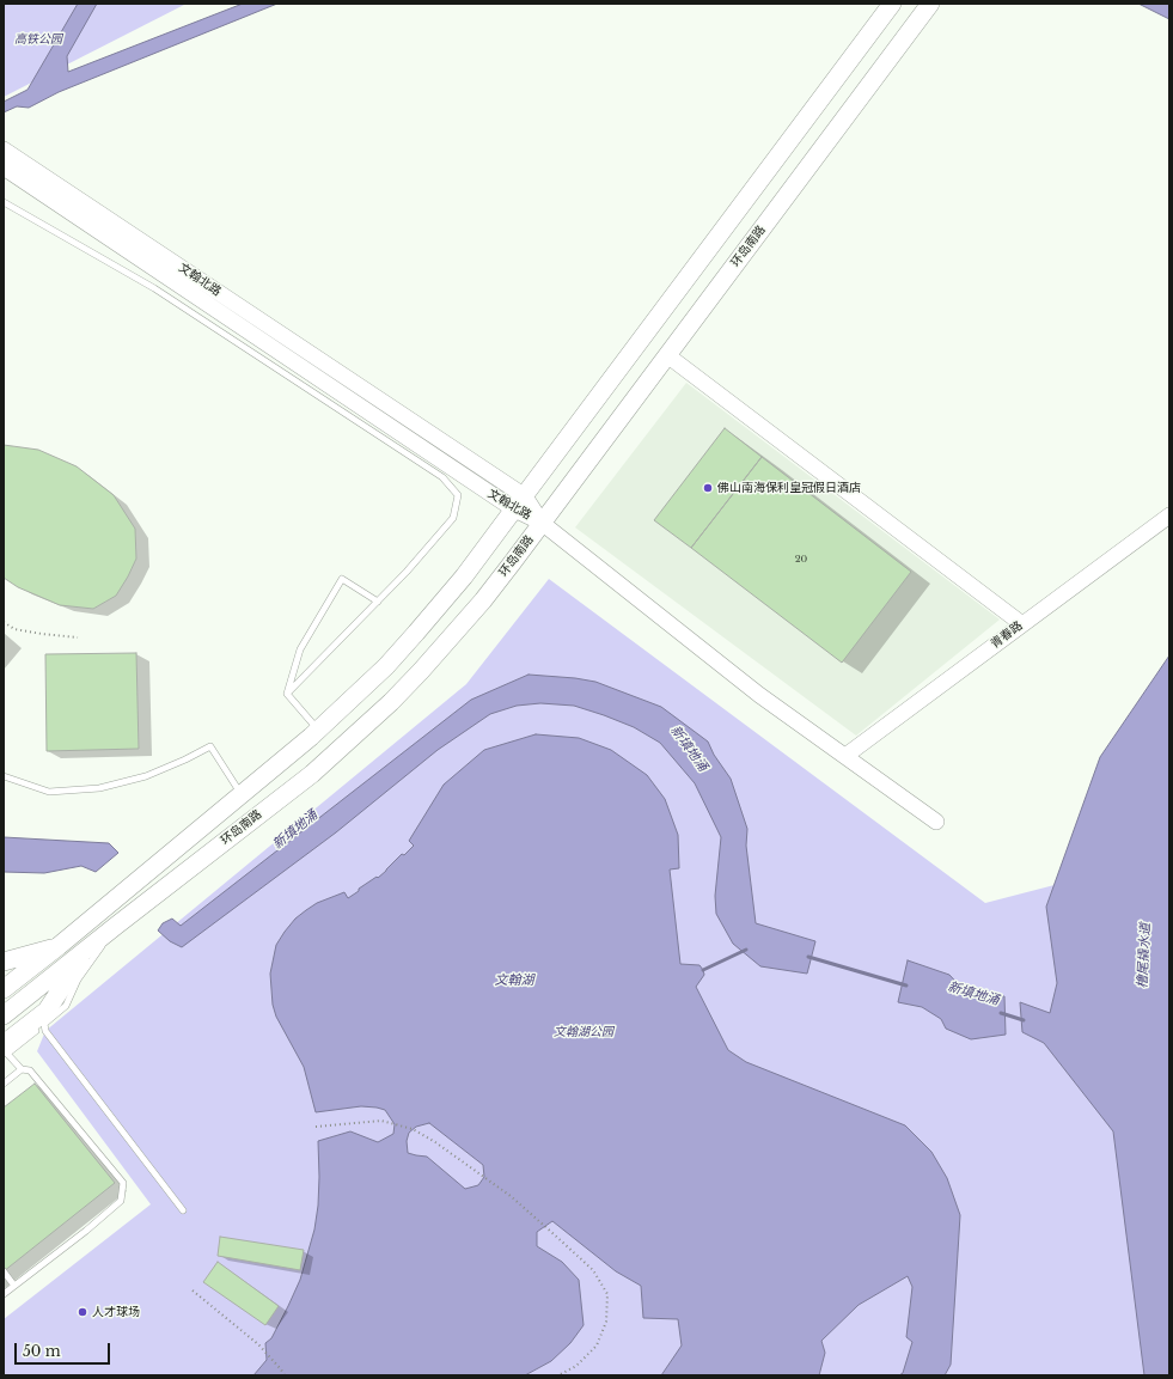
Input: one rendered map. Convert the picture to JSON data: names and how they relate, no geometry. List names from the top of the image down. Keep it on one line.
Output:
{"streets":{"main road":["环岛南路"],"street":["文翰北路","青春路"]},"crossings":[["环岛南路","文翰北路"]],"water":["新填地涌","橹尾撬水道","文翰湖"],"parks":["高铁公园","文翰湖公园"],"places":["佛山南海保利皇冠假日酒店","人才球场"],"house_numbers":["20"],"scale_bar":"50 m"}
